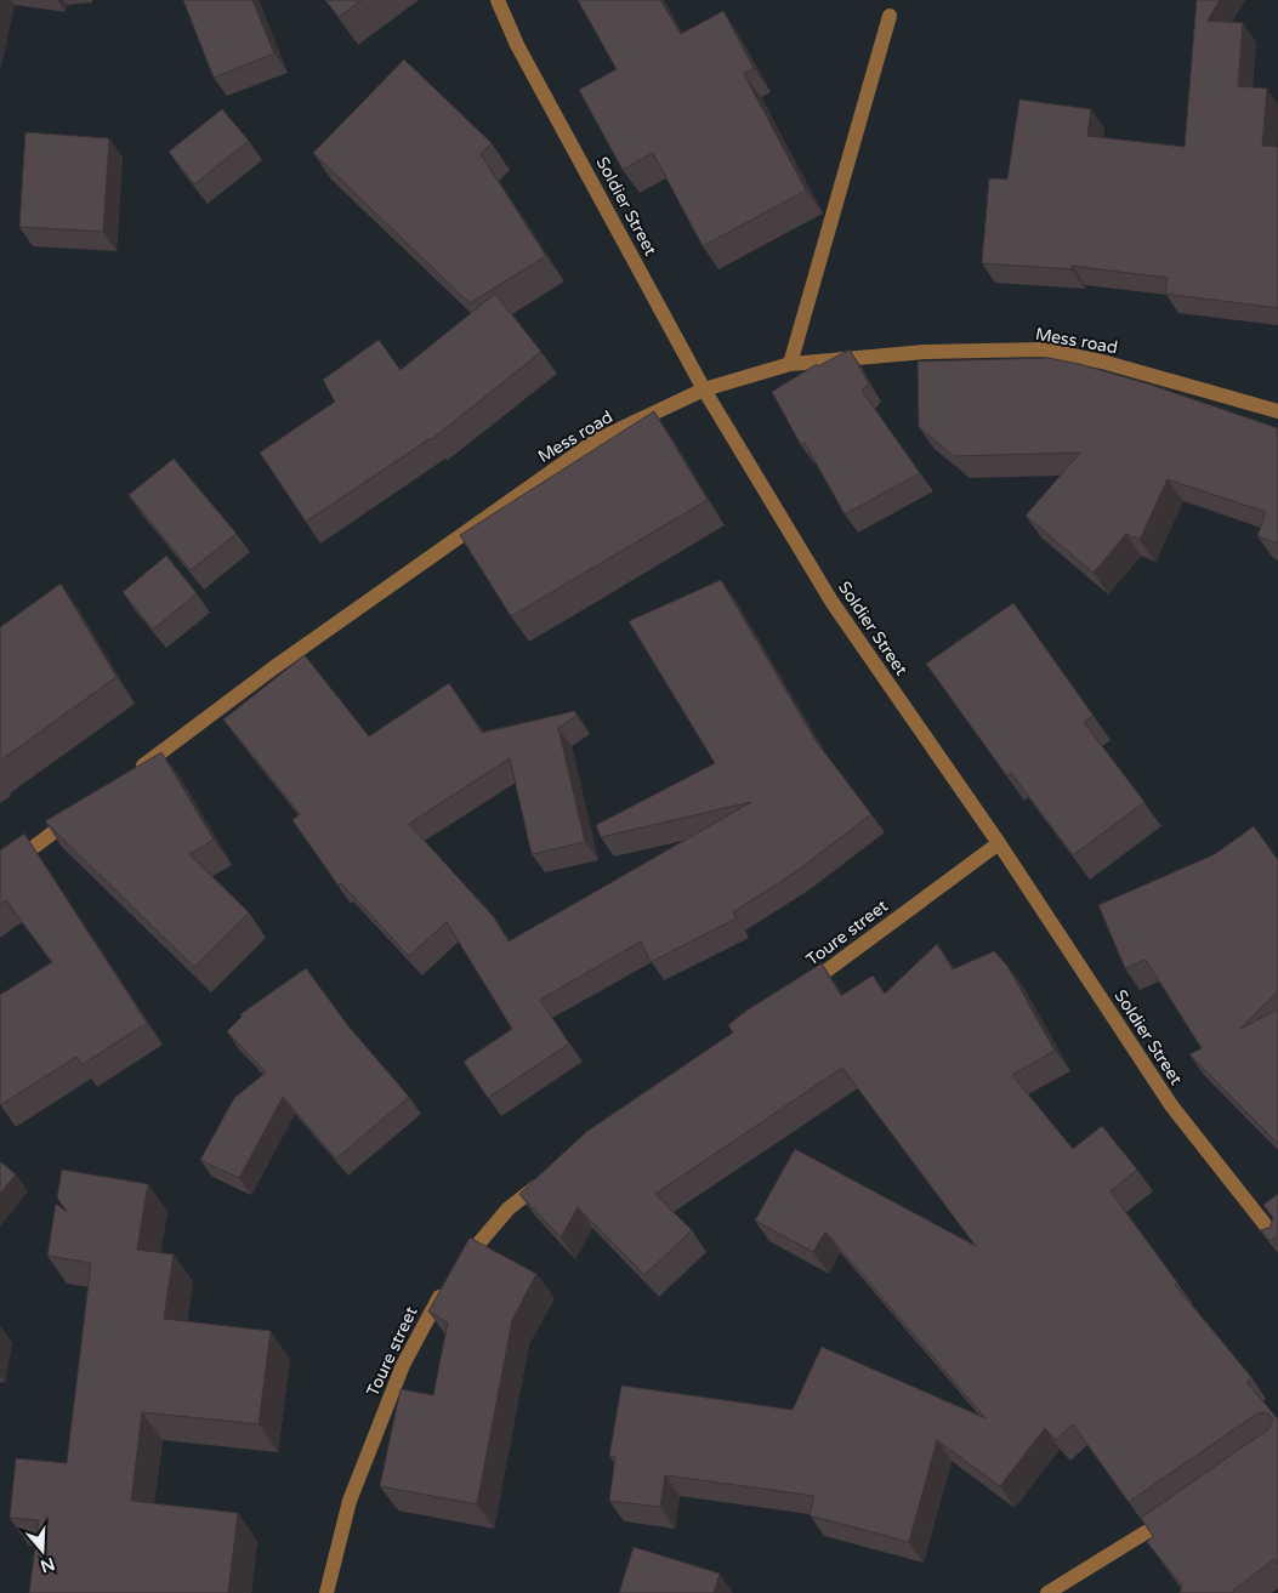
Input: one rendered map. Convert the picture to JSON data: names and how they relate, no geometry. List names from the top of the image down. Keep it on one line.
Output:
{"streets":{"street":["Soldier Street","Mess road","Toure street"]},"crossings":[["Soldier Street","Mess road"],["Soldier Street","Toure street"]],"north":"bottom"}
